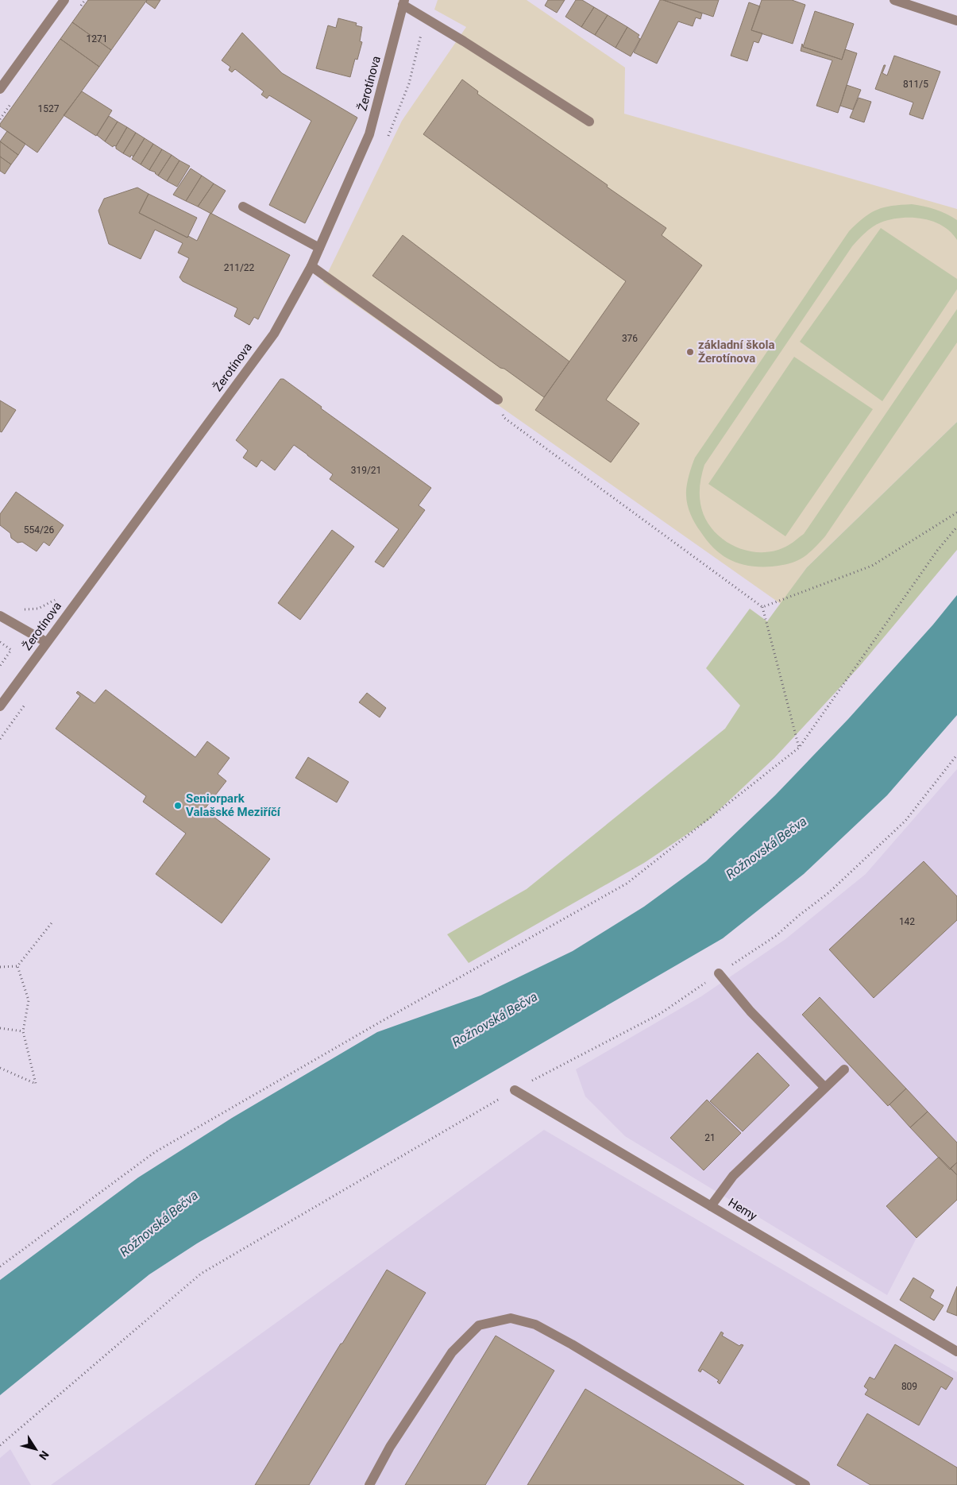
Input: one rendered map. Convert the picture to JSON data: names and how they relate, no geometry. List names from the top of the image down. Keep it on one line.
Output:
{"streets":{"street":["Žerotínova","Hemy"]},"water":["Rožnovská Bečva"],"places":["základní škola Žerotínova","Seniorpark Valašské Meziříčí"],"house_numbers":["1271","811/5","1527","211/22","376","319/21","554/26","142","21","809"],"north":"bottom right"}
